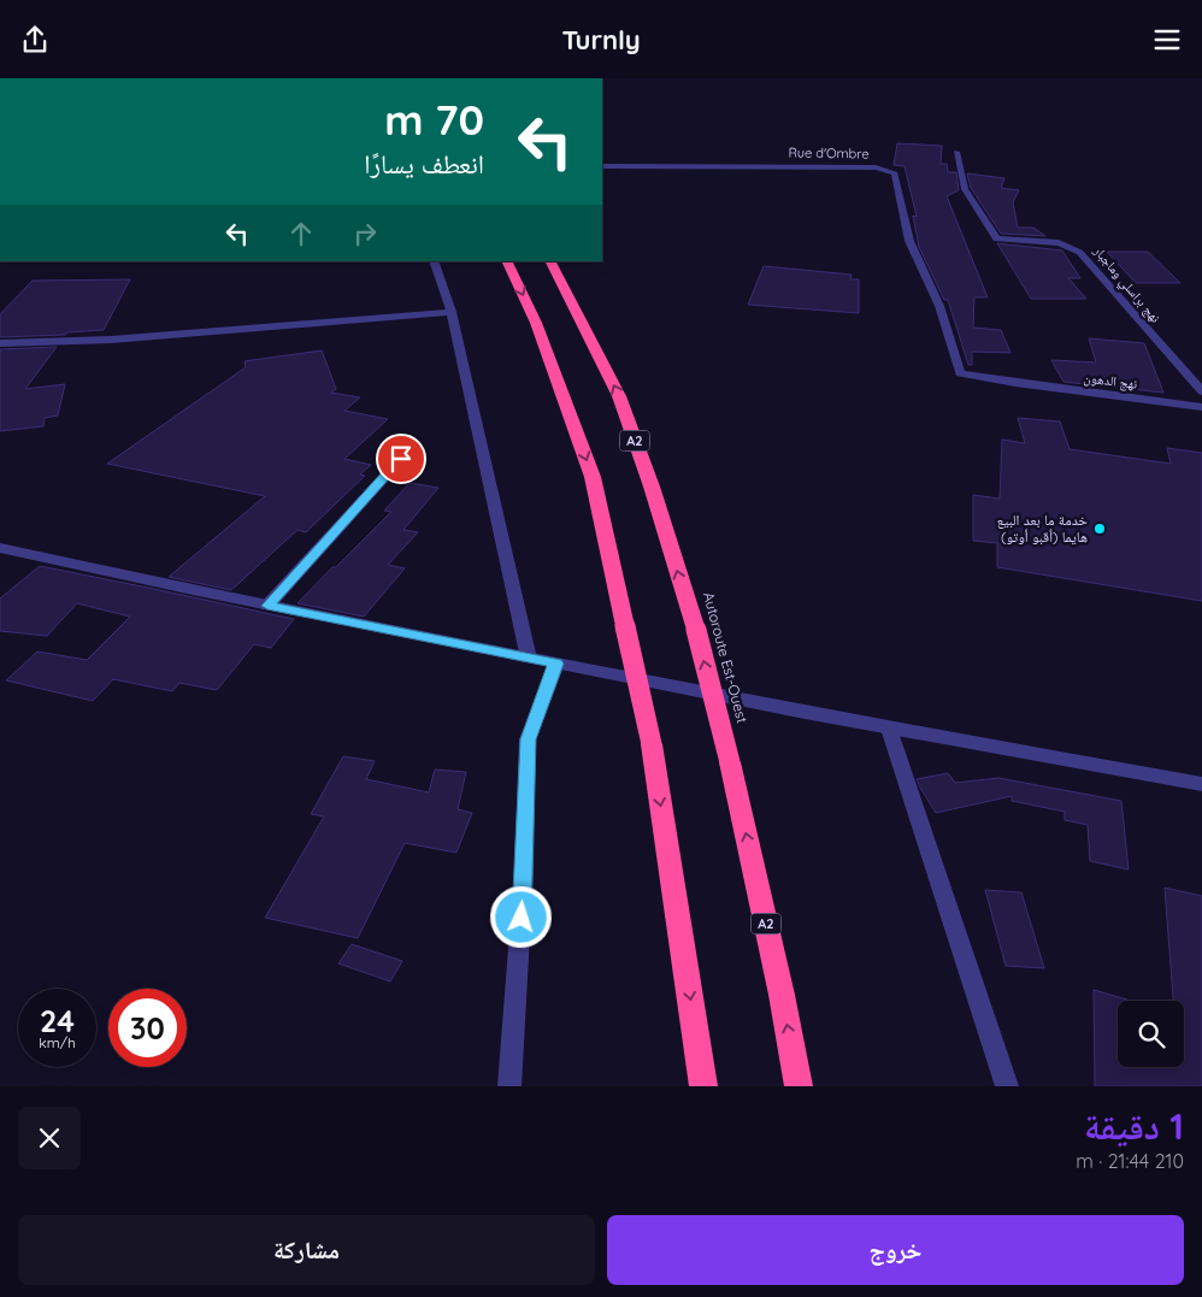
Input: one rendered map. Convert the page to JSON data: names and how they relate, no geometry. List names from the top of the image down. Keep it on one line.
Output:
{"streets":{"highway":["A2","Autoroute Est-Ouest"],"street":["Rue d'Ombre","نهج براسلي وماجبار","نهج الدهون"]},"crossings":[["Rue d'Ombre","نهج الدهون"]],"places":["خدمة ما بعد البيع هايما (أقبو أوتو)"],"page":{"header":"Turnly","turn":["70 m","انعطف يسارًا"],"speed":"24 km/h","limit":"30","heading":["1 دقيقة","210 m · 21:44"],"buttons":["خروج","مشاركة"]}}
